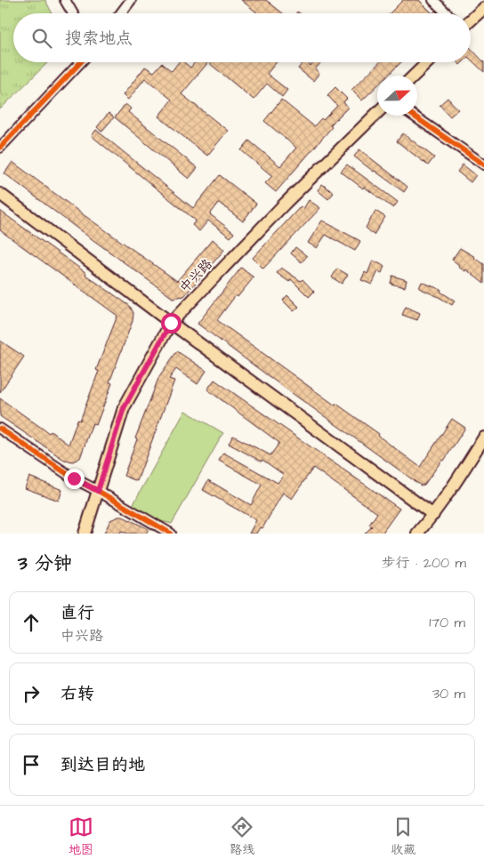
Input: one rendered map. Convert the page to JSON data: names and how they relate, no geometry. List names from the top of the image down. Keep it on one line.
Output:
{"streets":{"main road":["中兴路"]},"north":"right","page":{"search":"搜索地点","heading":["3 分钟","步行 · 200 m"],"list":[["直行","中兴路","170 m"],["右转","30 m"],"到达目的地"],"nav":["地图","路线","收藏"]}}
